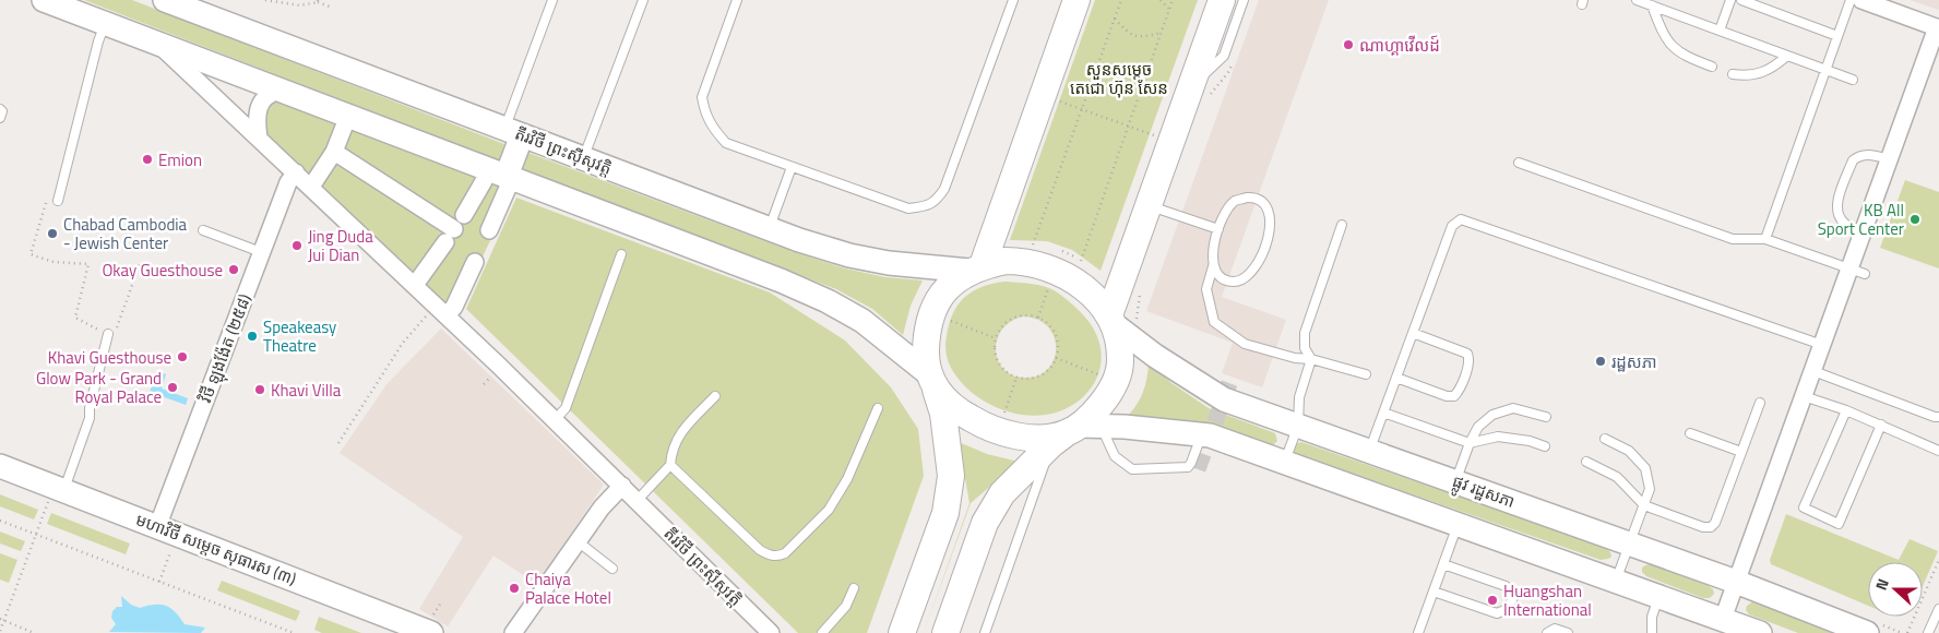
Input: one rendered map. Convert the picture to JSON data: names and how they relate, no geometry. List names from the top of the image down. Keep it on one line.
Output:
{"streets":{"main road":["តីរវិថី ព្រះស៊ីសុវត្តិ","ផ្លូវ រដ្ឋសភា","មហាវិថី សម្តេច សុធារស (៣)"],"street":["វិថី ឡុងង៉ែត (២៥៨)"]},"crossings":[["តីរវិថី ព្រះស៊ីសុវត្តិ","វិថី ឡុងង៉ែត (២៥៨)"],["វិថី ឡុងង៉ែត (២៥៨)","មហាវិថី សម្តេច សុធារស (៣)"]],"parks":["សួនសម្តេច តេជោ ហ៊ុន សែន"],"places":["ណាហ្គាវើលដ៍","Emion","KB All Sport Center","Chabad Cambodia - Jewish Center","Jing Duda Jui Dian","Okay Guesthouse","Speakeasy Theatre","Khavi Guesthouse","រដ្ឋសភា","Glow Park - Grand Royal Palace","Khavi Villa","Chaiya Palace Hotel","Huangshan International"],"north":"left"}
